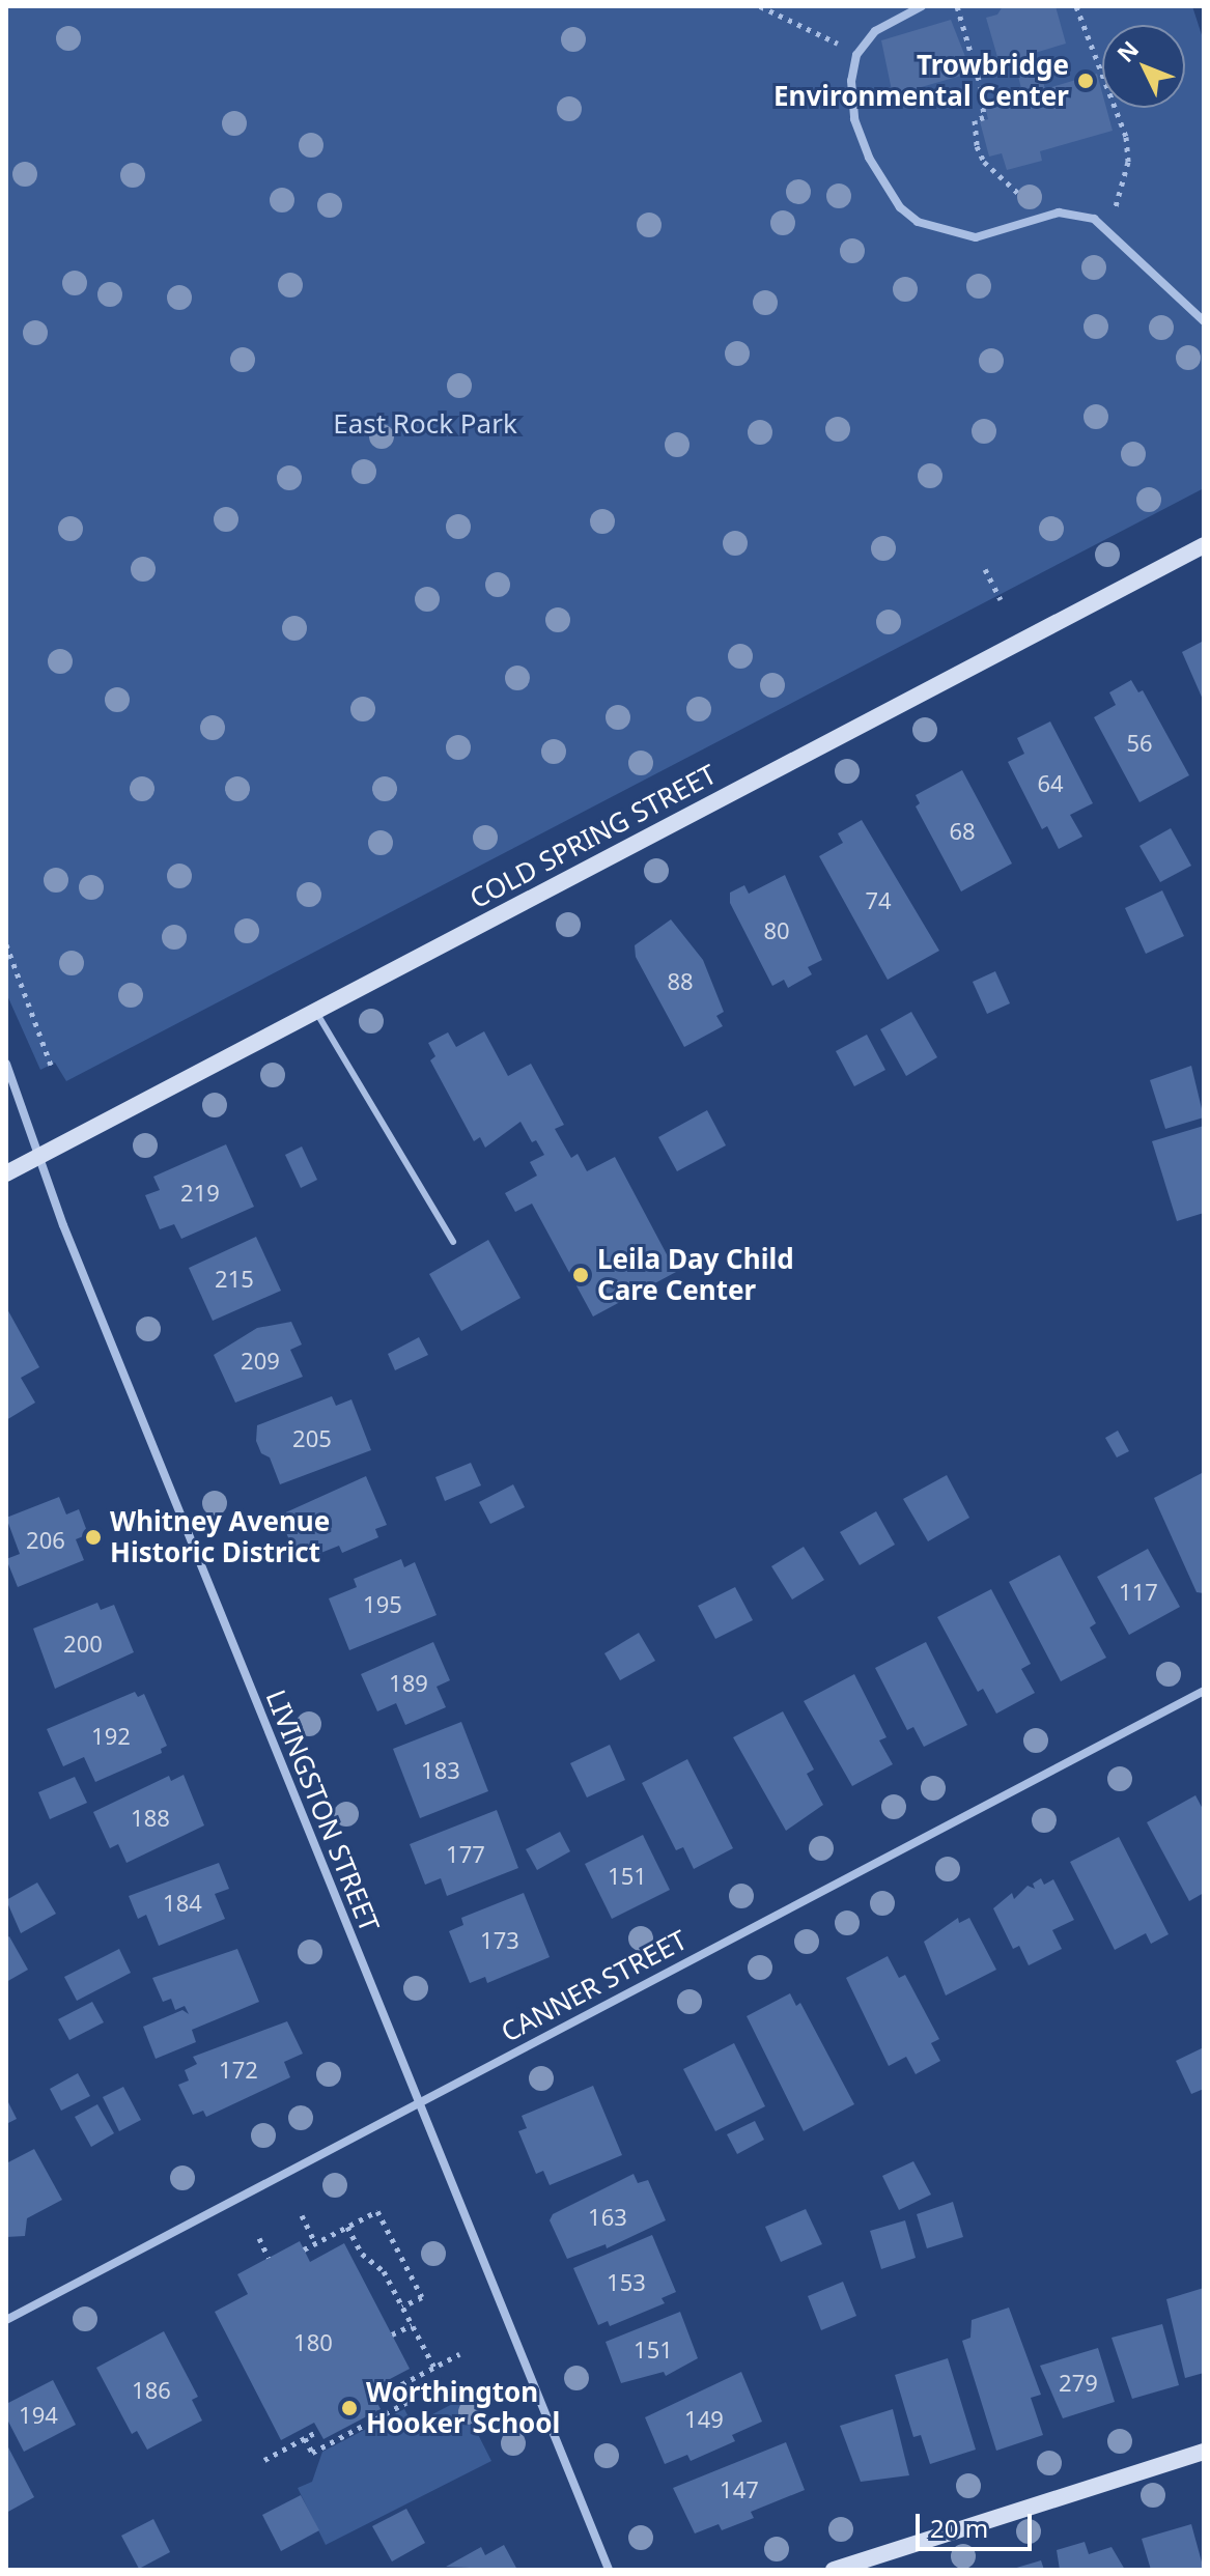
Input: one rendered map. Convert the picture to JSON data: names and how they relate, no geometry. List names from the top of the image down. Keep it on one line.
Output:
{"streets":{"street":["COLD SPRING STREET","LIVINGSTON STREET","CANNER STREET"]},"crossings":[["COLD SPRING STREET","LIVINGSTON STREET"],["LIVINGSTON STREET","CANNER STREET"]],"parks":["East Rock Park"],"places":["Trowbridge Environmental Center","Leila Day Child Care Center","Whitney Avenue Historic District","Worthington Hooker School"],"house_numbers":["56","64","68","74","80","88","219","215","209","205","206","117","195","200","189","192","183","188","177","151","184","173","172","163","153","180","151","279","186","194","149","147"],"scale_bar":"20 m","north":"top left"}
